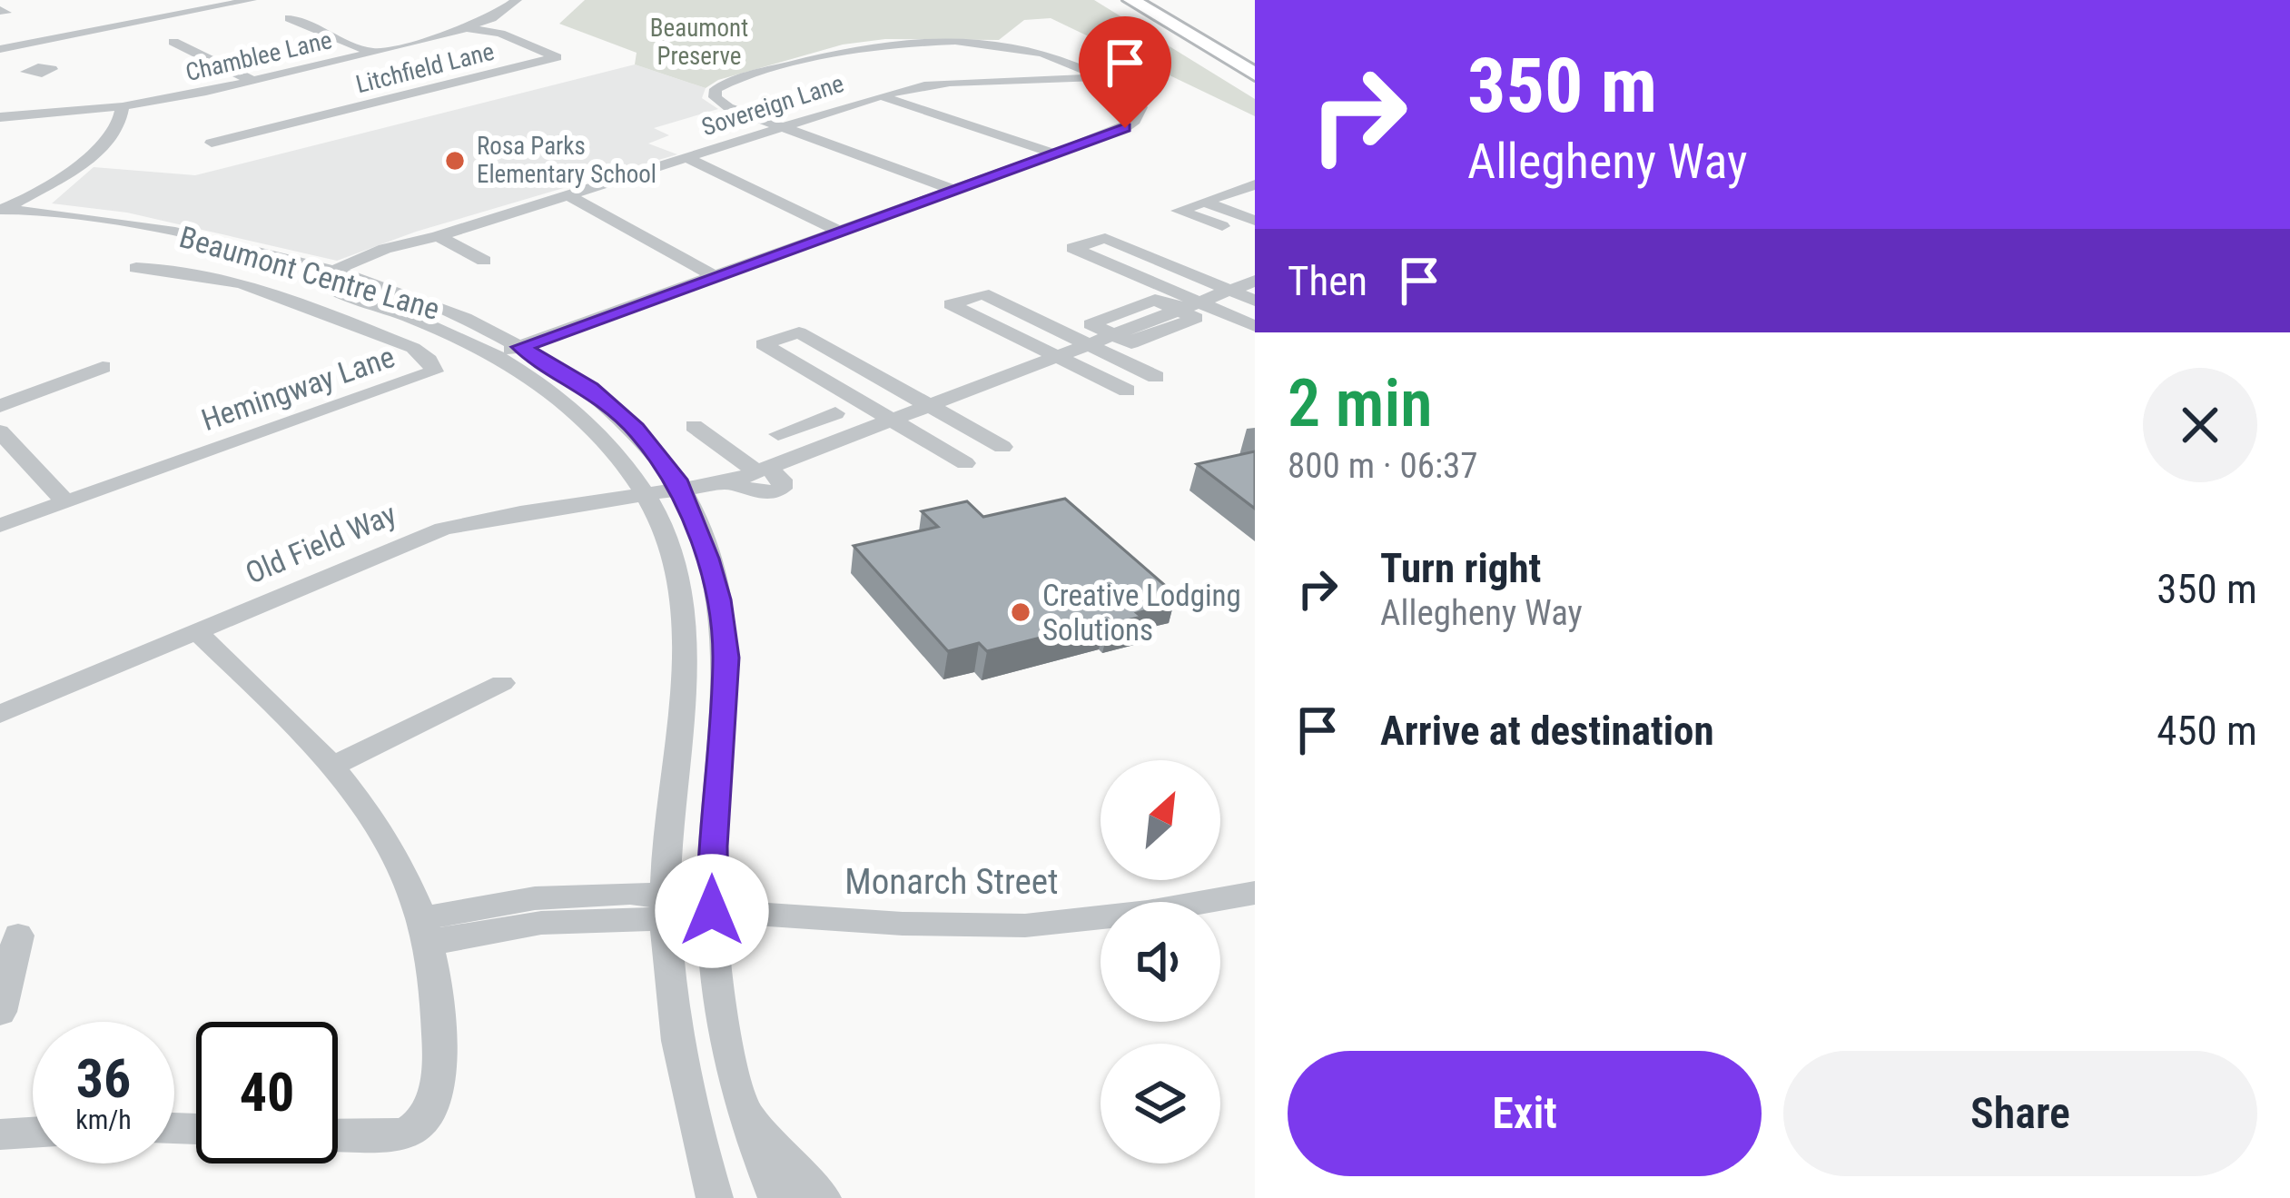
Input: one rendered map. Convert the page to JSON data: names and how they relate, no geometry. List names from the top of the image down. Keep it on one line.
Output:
{"streets":{"street":["Chamblee Lane","Litchfield Lane","Sovereign Lane","Beaumont Centre Lane","Hemingway Lane","Old Field Way","Monarch Street"]},"crossings":[["Chamblee Lane","Litchfield Lane"],["Sovereign Lane","Beaumont Centre Lane"],["Beaumont Centre Lane","Old Field Way"],["Beaumont Centre Lane","Monarch Street"]],"parks":["Beaumont Preserve"],"places":["Rosa Parks Elementary School","Creative Lodging Solutions"],"north":"top right","page":{"turn":["350 m","Allegheny Way"],"then":"Then","heading":["2 min","800 m · 06:37"],"list":[{"name":"Turn right","note":"Allegheny Way","value":"350 m"},{"name":"Arrive at destination","value":"450 m"}],"speed":"36 km/h","limit":"40","buttons":["Exit","Share"]}}
